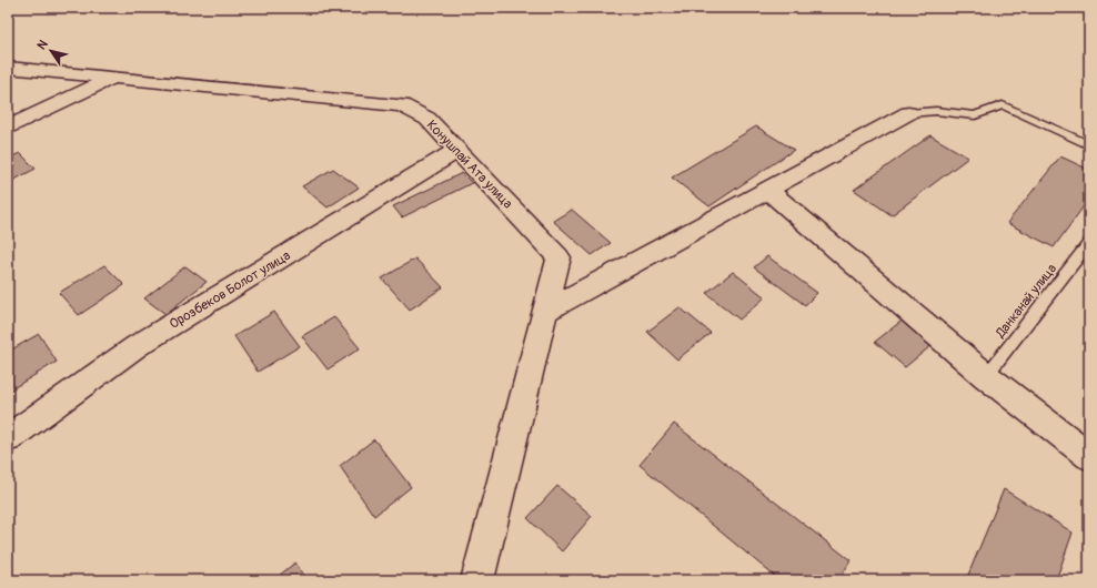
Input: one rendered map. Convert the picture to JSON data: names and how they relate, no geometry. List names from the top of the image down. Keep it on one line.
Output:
{"streets":{"street":["Конушпай Ата улица","Орозбеков Болот улица"],"lane":["Данканай улица"]},"crossings":[["Конушпай Ата улица","Орозбеков Болот улица"]],"north":"top left"}
